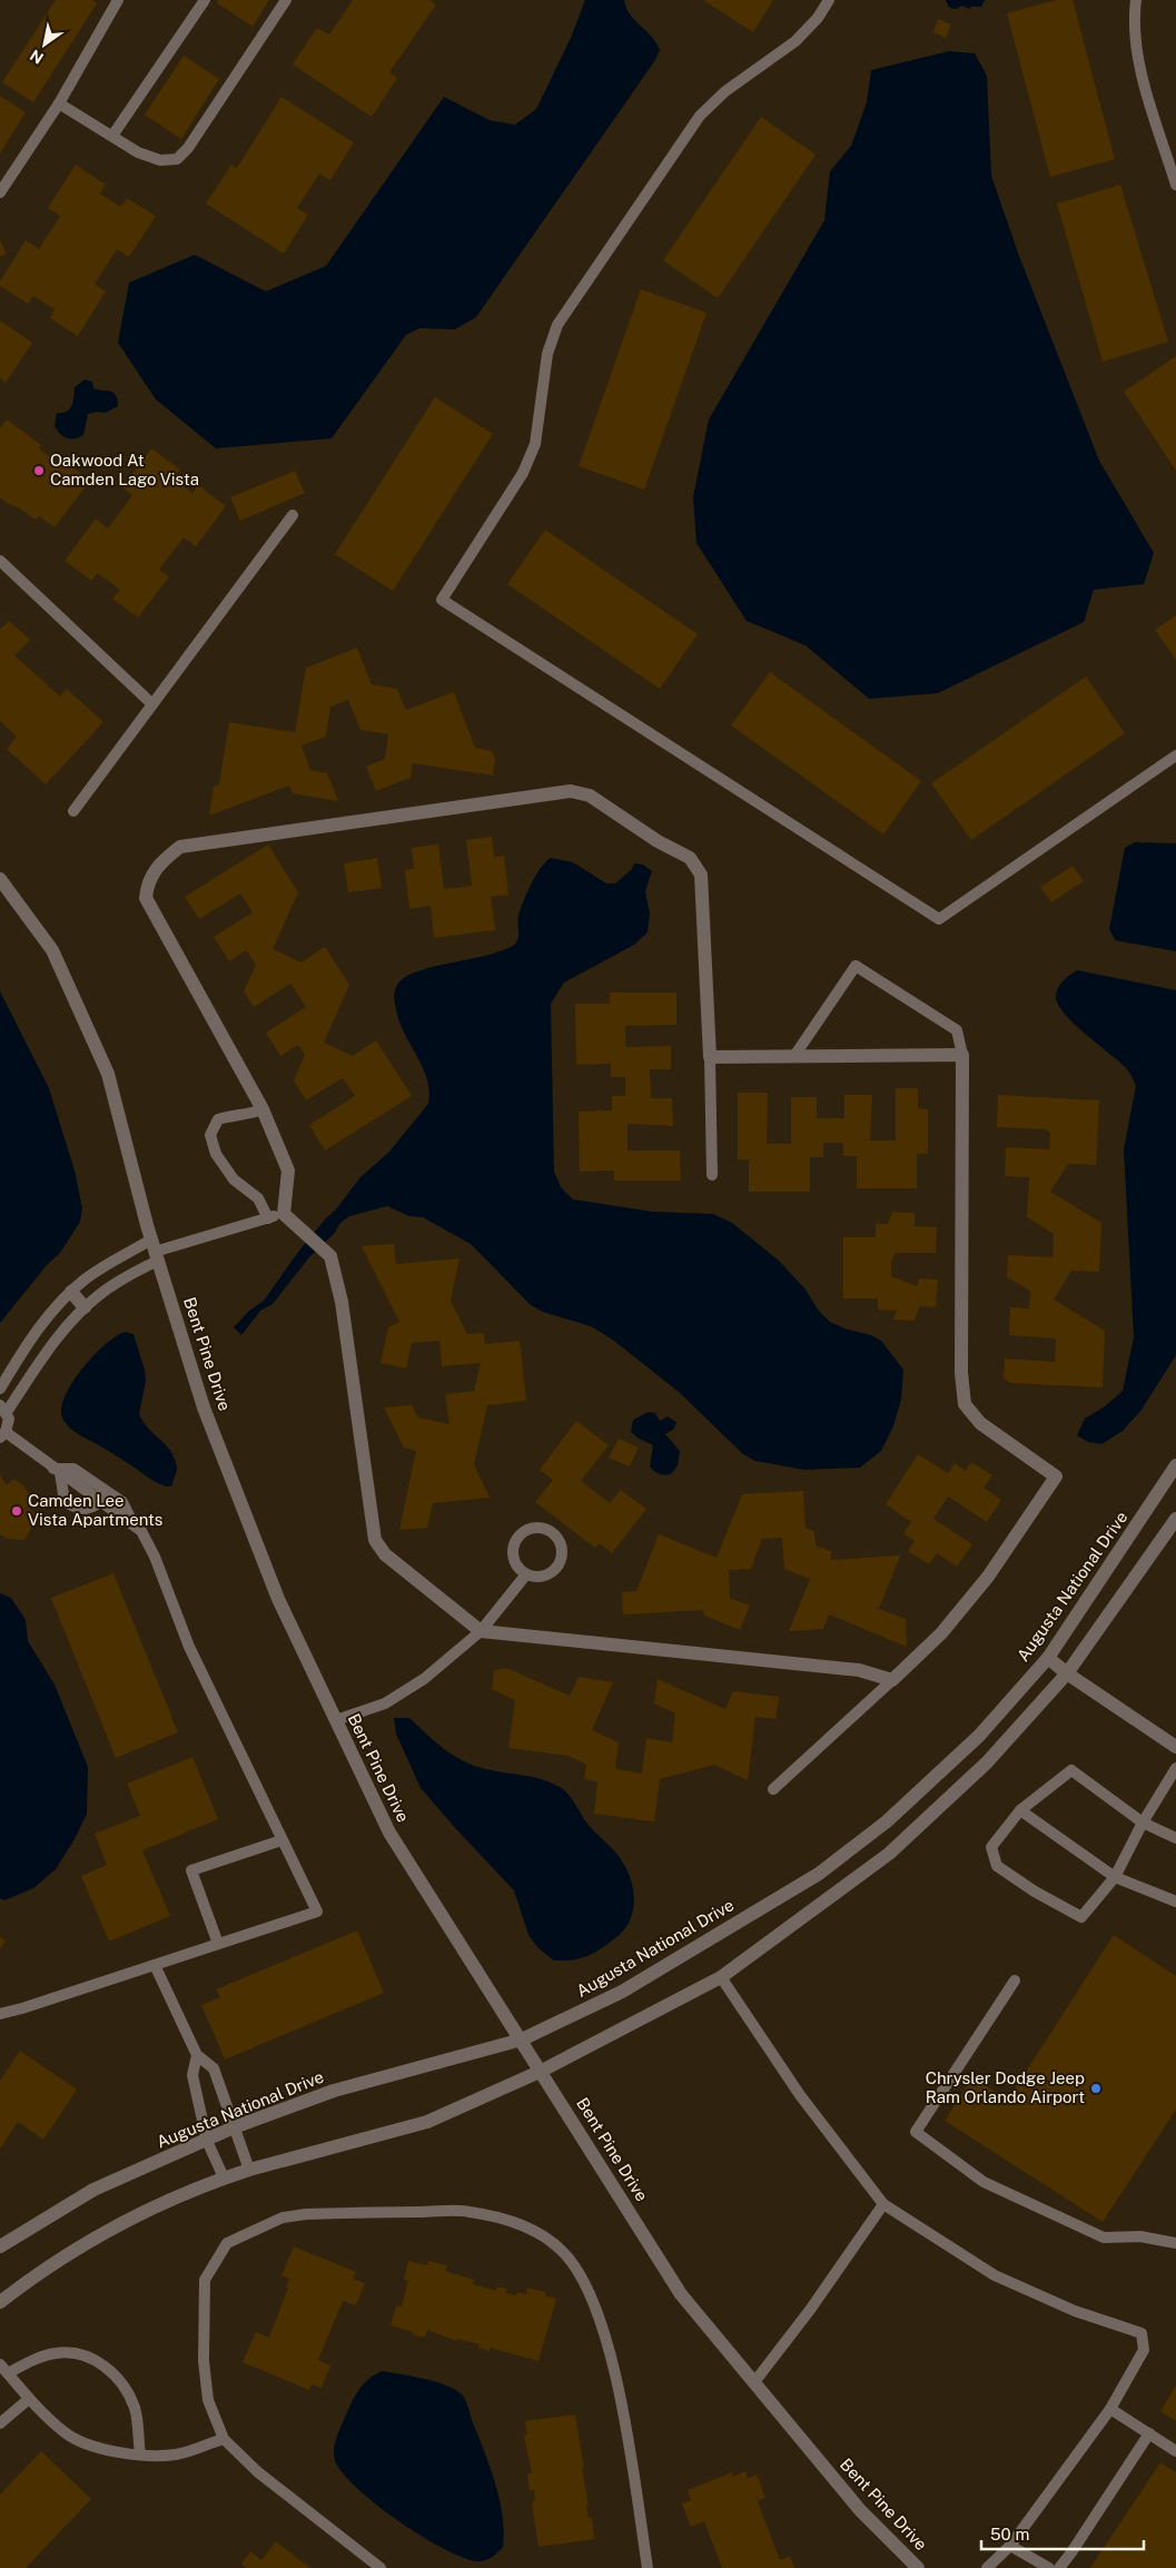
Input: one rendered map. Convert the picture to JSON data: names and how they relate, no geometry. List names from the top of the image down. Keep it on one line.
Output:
{"streets":{"street":["Bent Pine Drive","Augusta National Drive"]},"crossings":[["Bent Pine Drive","Augusta National Drive"]],"places":["Oakwood At Camden Lago Vista","Camden Lee Vista Apartments","Chrysler Dodge Jeep Ram Orlando Airport"],"scale_bar":"50 m","north":"bottom left"}
